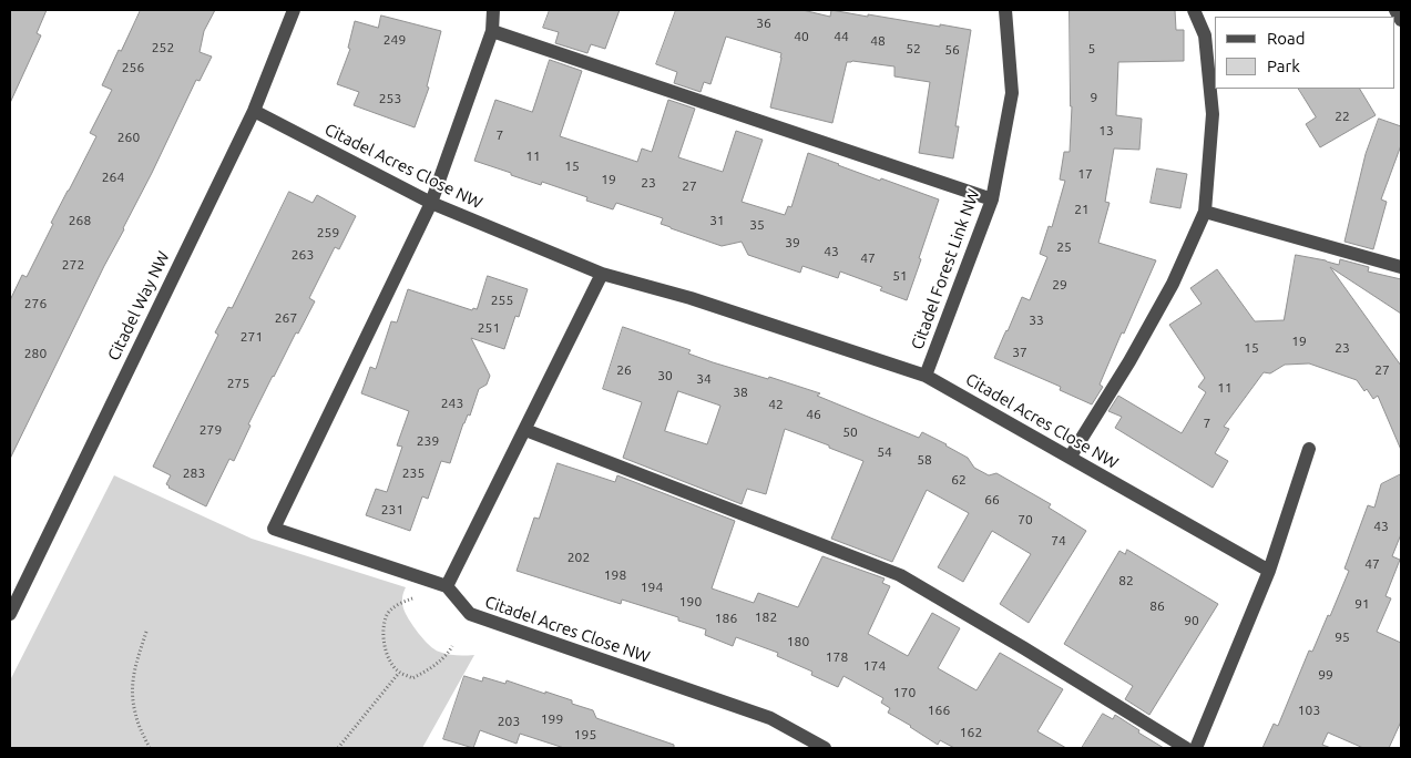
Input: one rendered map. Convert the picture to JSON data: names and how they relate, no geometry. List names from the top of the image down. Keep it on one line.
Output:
{"streets":{"street":["Citadel Acres Close NW","Citadel Forest Link NW","Citadel Way NW"]},"crossings":[["Citadel Acres Close NW","Citadel Forest Link NW"],["Citadel Acres Close NW","Citadel Way NW"]],"house_numbers":["36","40","44","249","48","252","52","5","56","256","9","253","22","13","7","260","11","15","17","264","19","23","27","21","268","31","35","259","39","25","43","263","47","272","51","29","255","276","267","33","251","271","19","15","23","37","280","26","27","30","34","275","11","38","243","42","46","7","279","50","239","54","58","283","235","62","66","231","70","43","74","202","47","198","82","194","190","91","86","182","186","90","95","180","178","174","99","170","166","103","199","203","162","195"],"legend":["Road","Park"]}
